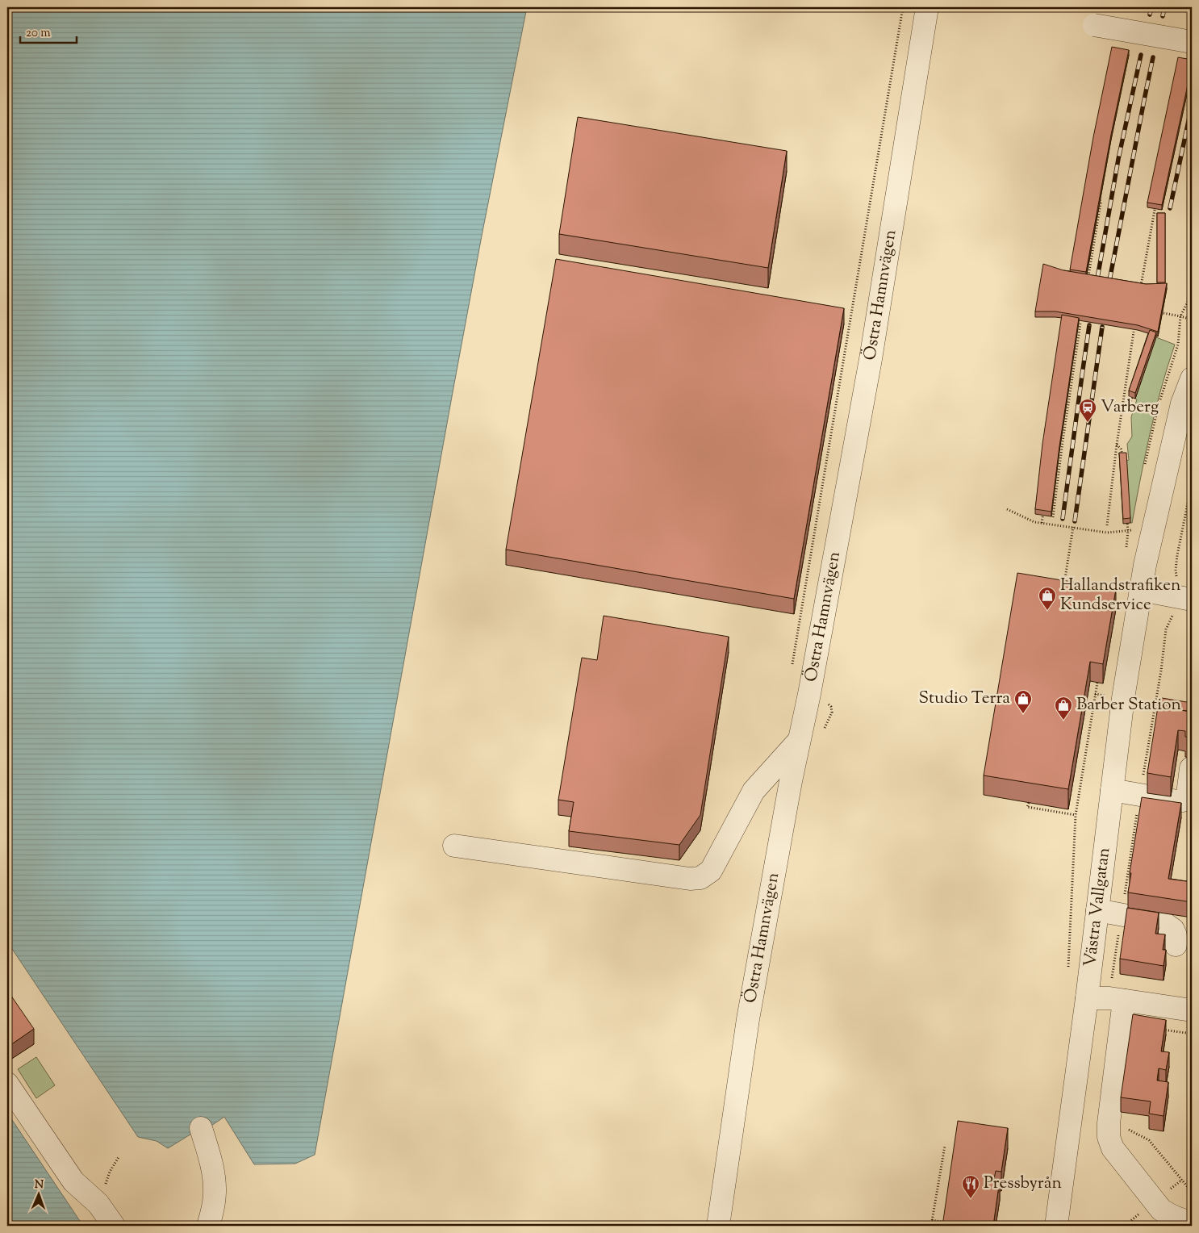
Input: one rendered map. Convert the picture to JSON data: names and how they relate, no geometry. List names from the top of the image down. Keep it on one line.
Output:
{"streets":{"street":["Östra Hamnvägen","Västra Vallgatan"]},"places":{"station":["Varberg"],"shop":["Hallandstrafiken Kundservice","Studio Terra","Barber Station"],"restaurant":["Pressbyrån"]},"scale_bar":"20 m","north":"top"}
